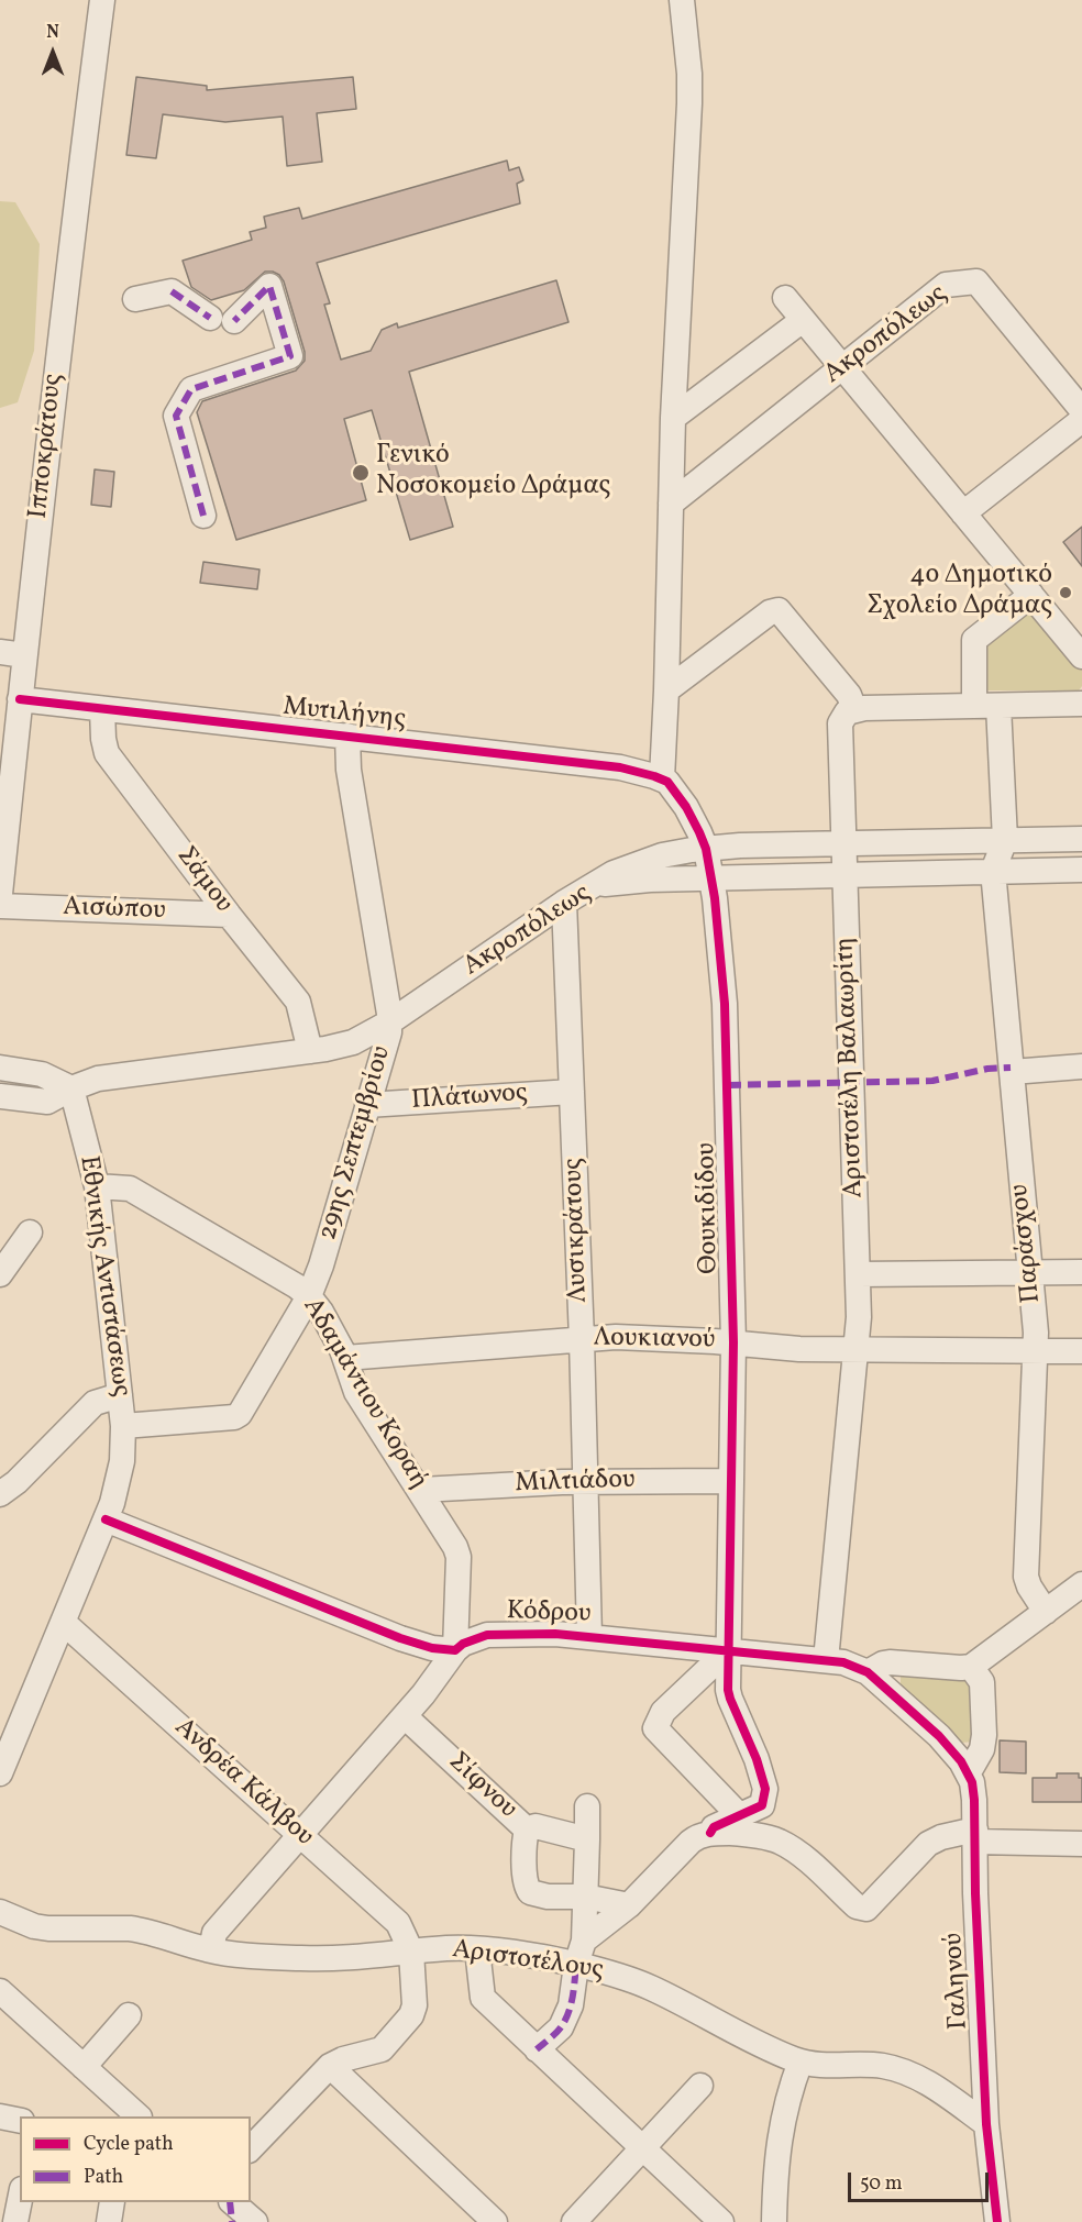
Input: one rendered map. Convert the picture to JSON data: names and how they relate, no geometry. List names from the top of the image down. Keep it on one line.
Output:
{"streets":{"street":["Ακροπόλεως","Ιπποκράτους","Μυτιλήνης","Σάμου","Αισώπου","Αριστοτέλη Βαλαωρίτη","Πλάτωνος","29ης Σεπτεμβρίου","Θουκιδίδου","Λυσικράτους","Παράσχου","Εθνικής Αντιστάσεως","Λουκιανού","Αδαμάντιου Κοραή","Μιλτιάδου","Κόδρου","Ανδρέα Κάλβου","Σίφνου","Αριστοτέλους","Γαληνού"]},"crossings":[["Ακροπόλεως","Σάμου"],["Ακροπόλεως","Αριστοτέλη Βαλαωρίτη"],["Ακροπόλεως","29ης Σεπτεμβρίου"],["Ακροπόλεως","Θουκιδίδου"],["Ακροπόλεως","Λυσικράτους"],["Ακροπόλεως","Παράσχου"],["Ακροπόλεως","Εθνικής Αντιστάσεως"],["Ιπποκράτους","Μυτιλήνης"],["Μυτιλήνης","Σάμου"],["Μυτιλήνης","29ης Σεπτεμβρίου"],["Μυτιλήνης","Θουκιδίδου"],["Σάμου","Αισώπου"],["Αριστοτέλη Βαλαωρίτη","Λουκιανού"],["Αριστοτέλη Βαλαωρίτη","Κόδρου"],["Πλάτωνος","29ης Σεπτεμβρίου"],["Πλάτωνος","Λυσικράτους"],["29ης Σεπτεμβρίου","Εθνικής Αντιστάσεως"],["29ης Σεπτεμβρίου","Αδαμάντιου Κοραή"],["Θουκιδίδου","Λουκιανού"],["Θουκιδίδου","Μιλτιάδου"],["Θουκιδίδου","Κόδρου"],["Λυσικράτους","Λουκιανού"],["Λυσικράτους","Μιλτιάδου"],["Λυσικράτους","Κόδρου"],["Παράσχου","Λουκιανού"],["Εθνικής Αντιστάσεως","Αδαμάντιου Κοραή"],["Εθνικής Αντιστάσεως","Ανδρέα Κάλβου"],["Λουκιανού","Αδαμάντιου Κοραή"],["Αδαμάντιου Κοραή","Μιλτιάδου"],["Αδαμάντιου Κοραή","Κόδρου"],["Κόδρου","Γαληνού"],["Ανδρέα Κάλβου","Αριστοτέλους"],["Αριστοτέλους","Γαληνού"]],"places":["Γενικό Νοσοκομείο Δράμας","4ο Δημοτικό Σχολείο Δράμας"],"legend":["Cycle path","Path"],"scale_bar":"50 m","north":"top"}
